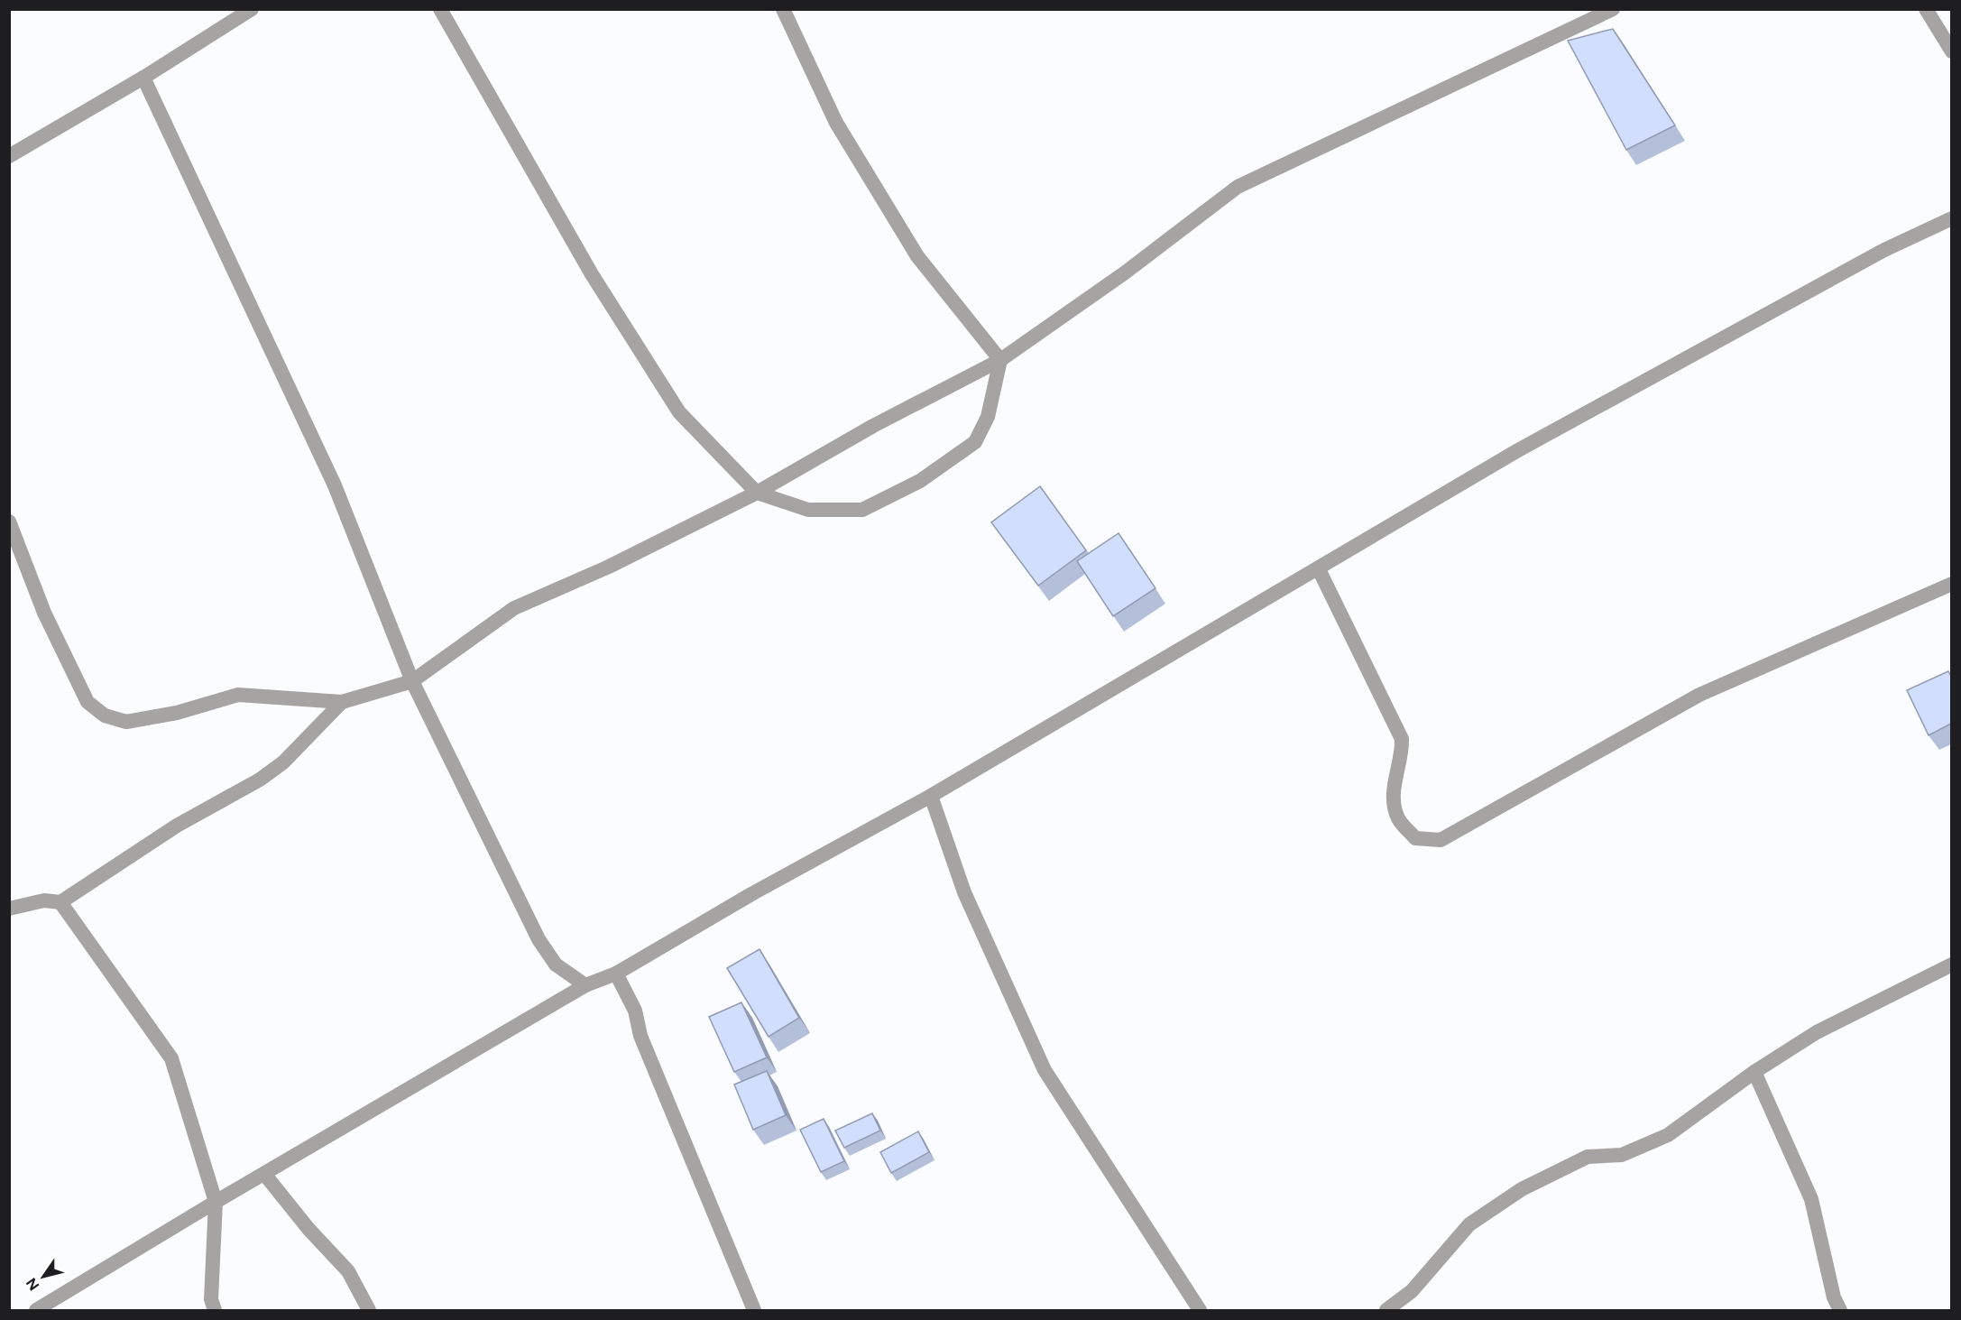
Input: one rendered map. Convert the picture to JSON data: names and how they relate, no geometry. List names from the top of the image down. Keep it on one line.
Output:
{"north":"bottom left"}
